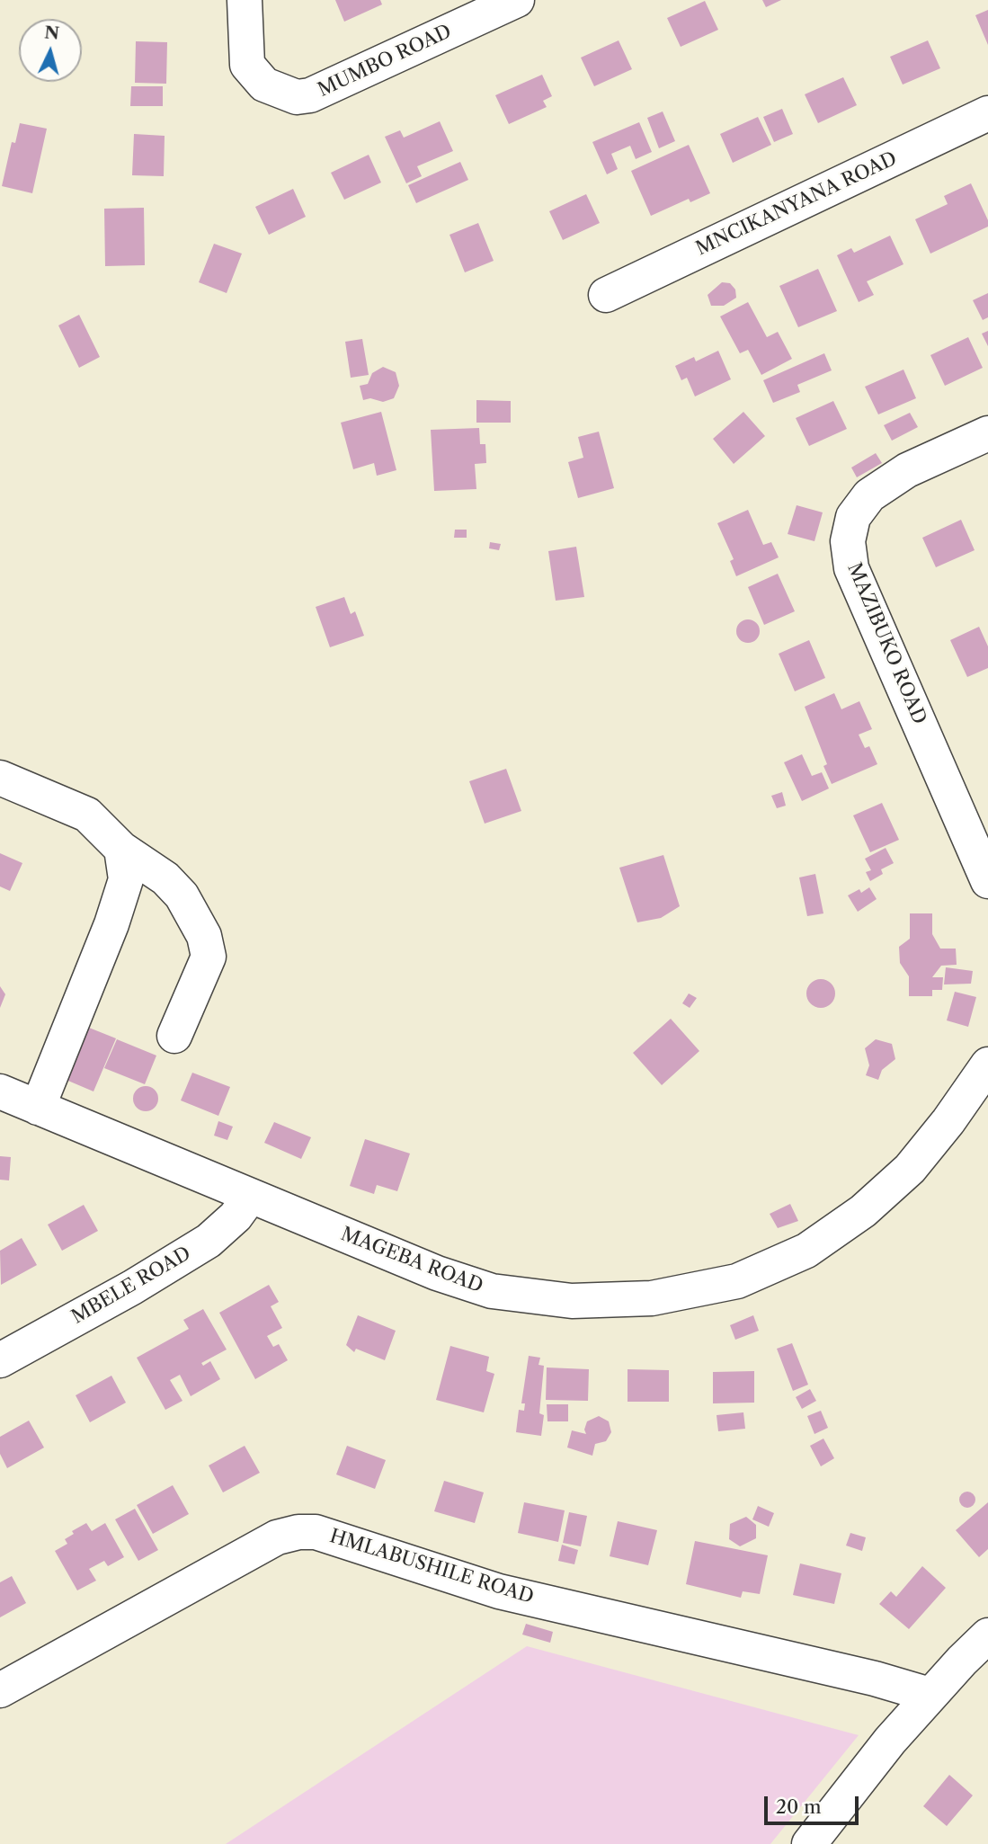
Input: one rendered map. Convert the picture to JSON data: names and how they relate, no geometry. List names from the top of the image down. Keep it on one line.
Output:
{"streets":{"street":["MUMBO ROAD","MNCIKANYANA ROAD","MAZIBUKO ROAD","MAGEBA ROAD","MBELE ROAD","HMLABUSHILE ROAD"]},"crossings":[["MAGEBA ROAD","MBELE ROAD"]],"scale_bar":"20 m","north":"top"}
